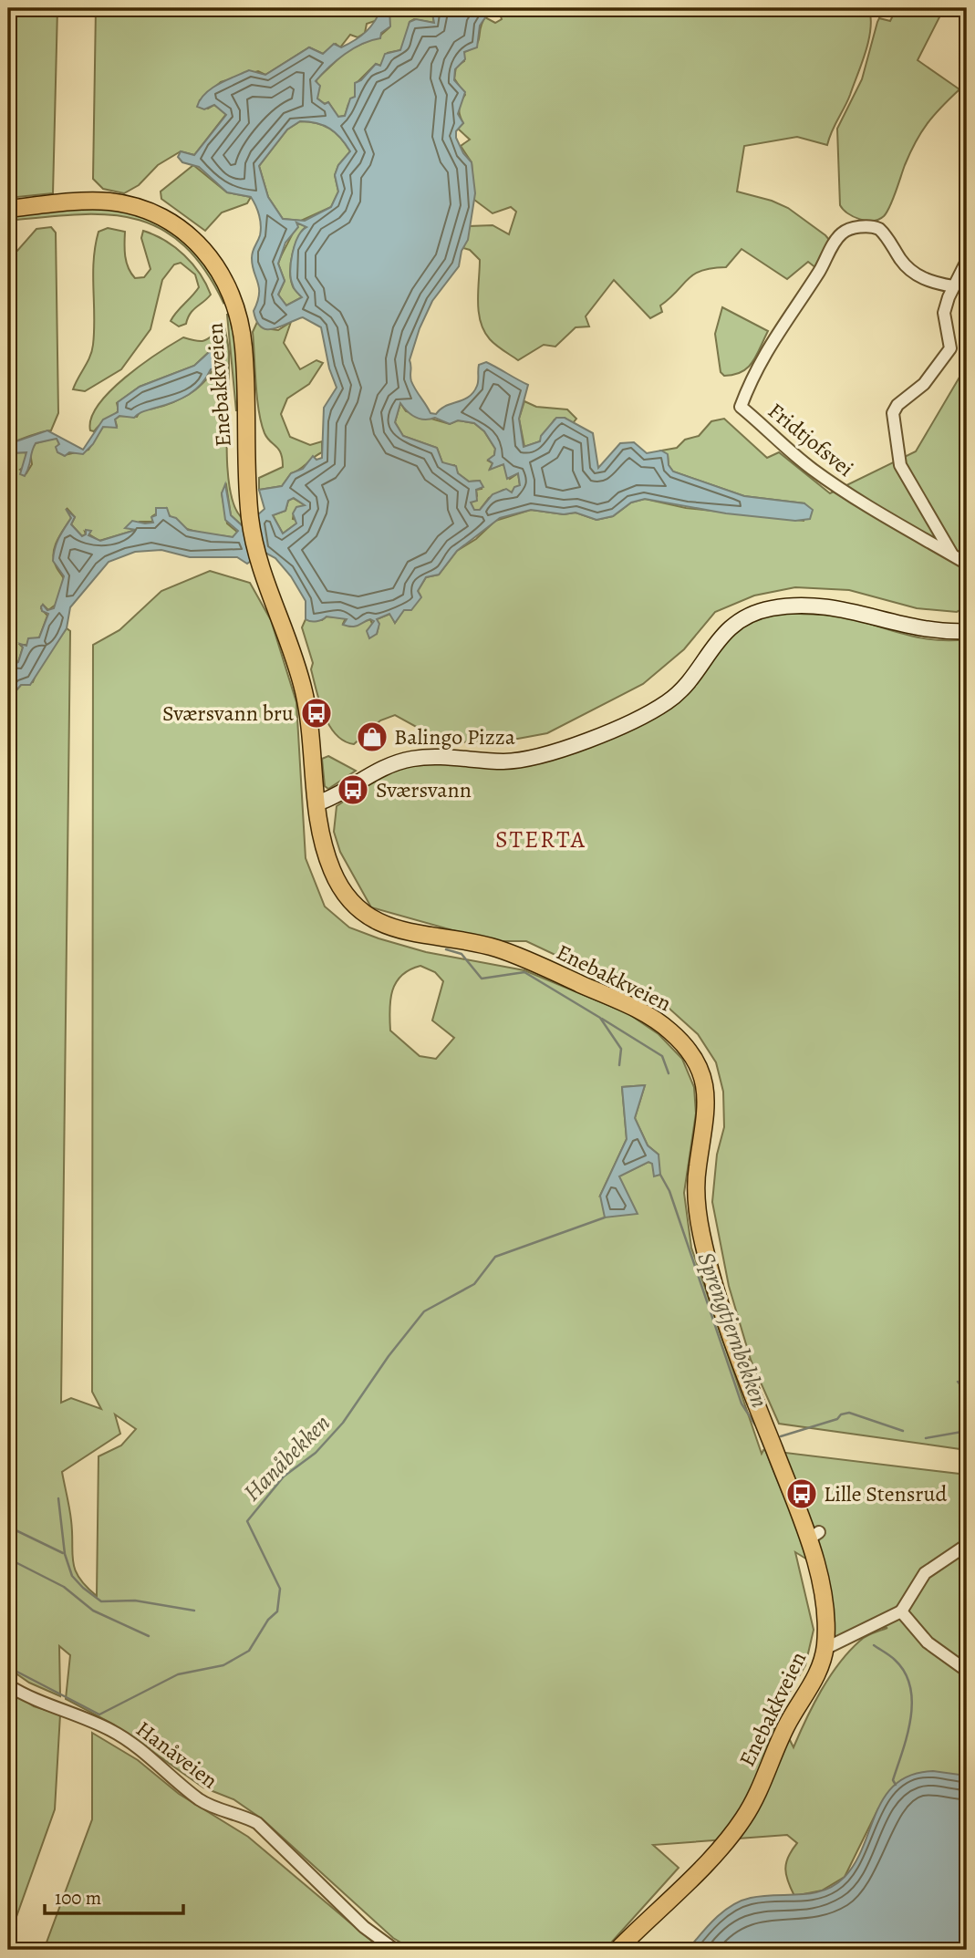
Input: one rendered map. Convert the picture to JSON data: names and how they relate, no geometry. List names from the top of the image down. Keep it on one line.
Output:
{"streets":{"main road":["Enebakkveien"],"street":["Fridtjofsvei","Hanåveien"]},"districts":["STERTA"],"water":["Sprengtjernbekken","Hanåbekken"],"places":{"bus stop":["Sværsvann bru","Sværsvann","Lille Stensrud"],"shop":["Balingo Pizza"]},"scale_bar":"100 m"}
